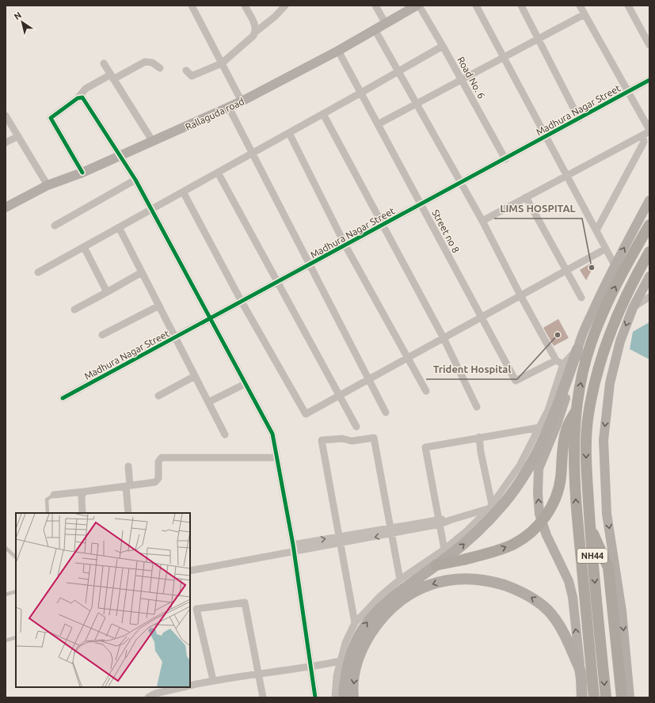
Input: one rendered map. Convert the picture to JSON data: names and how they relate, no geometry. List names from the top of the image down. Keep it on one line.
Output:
{"streets":{"highway":["NH44"],"main road":["Rallaguda road"],"street":["Road No. 6","Madhura Nagar Street","Street no 8"]},"crossings":[["Road No. 6","Madhura Nagar Street"],["Road No. 6","Rallaguda road"],["Madhura Nagar Street","Street no 8"],["Rallaguda road","Street no 8"]],"places":["LIMS HOSPITAL","Trident Hospital"],"north":"top left"}
